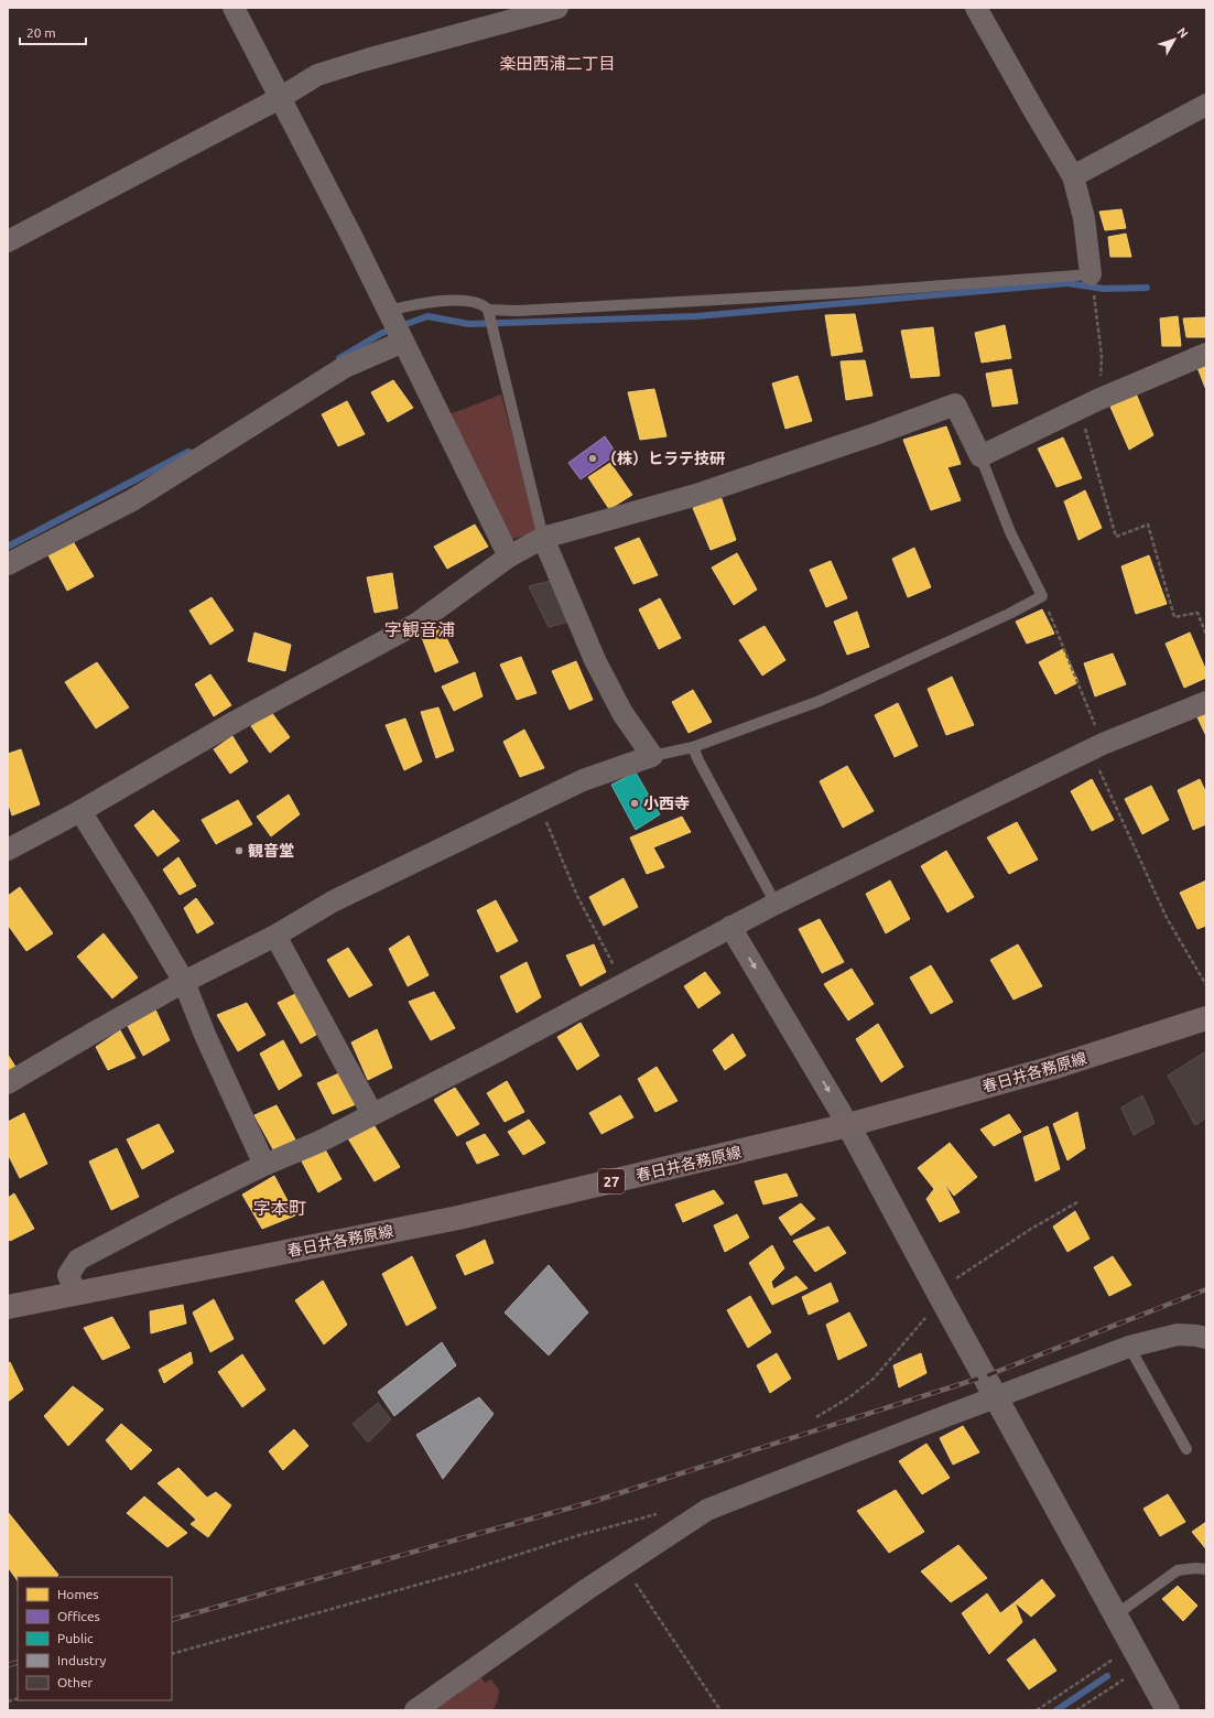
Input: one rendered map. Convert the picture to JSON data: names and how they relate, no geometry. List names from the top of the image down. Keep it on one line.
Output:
{"streets":{"main road":["春日井各務原線","27"]},"districts":["楽田西浦二丁目","字観音浦","字本町"],"places":["（株）ヒラテ技研","小西寺","観音堂"],"legend":["Homes","Offices","Public","Industry","Other"],"scale_bar":"20 m","north":"top right"}
